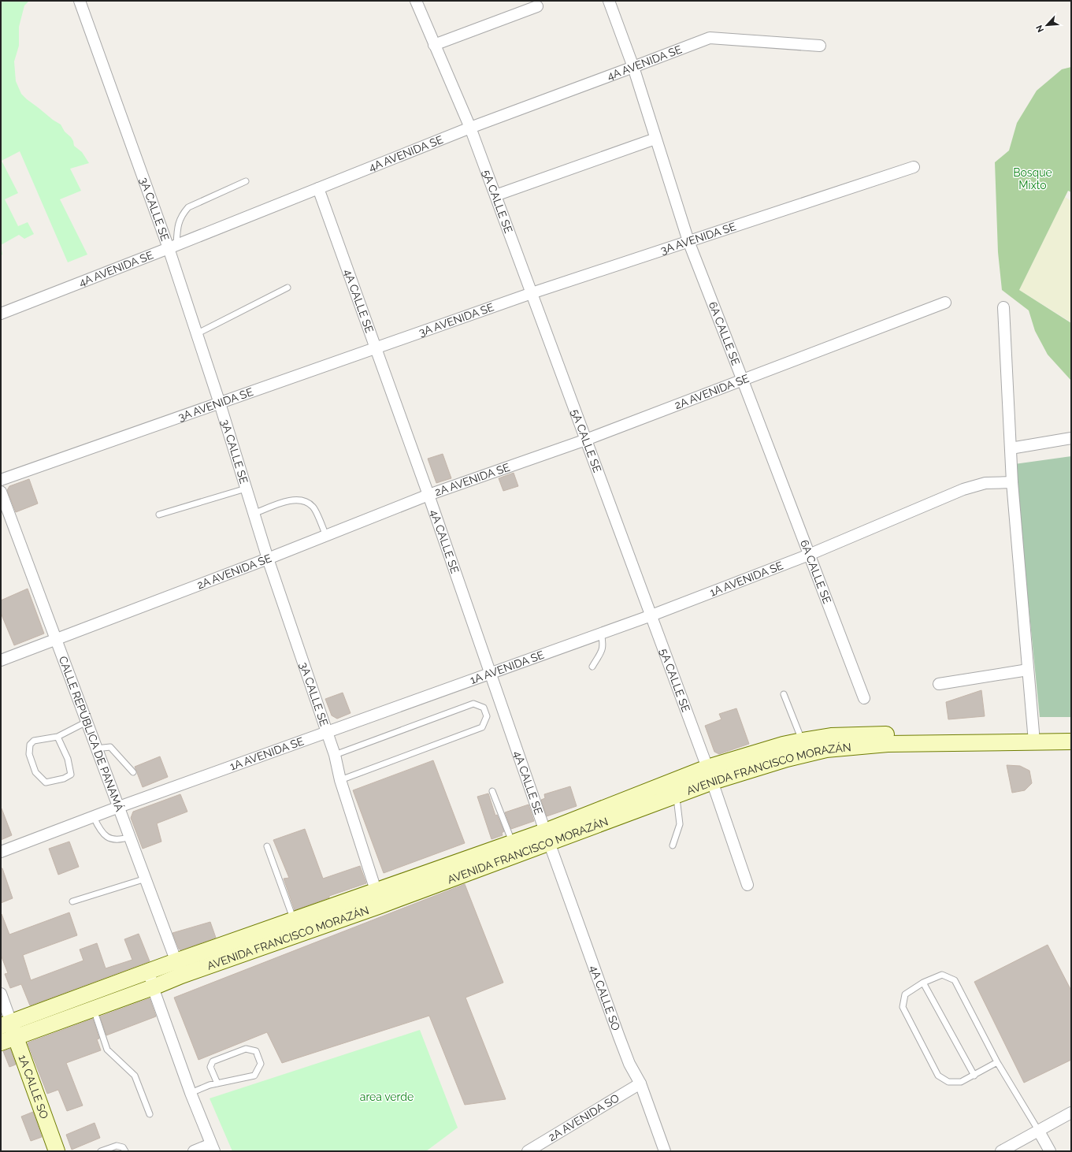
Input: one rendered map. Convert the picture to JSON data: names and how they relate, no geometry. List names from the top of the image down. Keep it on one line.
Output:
{"streets":{"main road":["AVENIDA FRANCISCO MORAZÁN","1A CALLE SO"],"street":["4A AVENIDA SE","5A CALLE SE","3A CALLE SE","3A AVENIDA SE","4A CALLE SE","6A CALLE SE","2A AVENIDA SE","1A AVENIDA SE","CALLE REPÚBLICA DE PANAMÁ","4A CALLE SO","2A AVENIDA SO"]},"crossings":[["4A AVENIDA SE","5A CALLE SE"],["4A AVENIDA SE","3A CALLE SE"],["4A AVENIDA SE","4A CALLE SE"],["4A AVENIDA SE","6A CALLE SE"],["5A CALLE SE","3A AVENIDA SE"],["5A CALLE SE","2A AVENIDA SE"],["5A CALLE SE","1A AVENIDA SE"],["5A CALLE SE","AVENIDA FRANCISCO MORAZÁN"],["3A CALLE SE","3A AVENIDA SE"],["3A CALLE SE","2A AVENIDA SE"],["3A CALLE SE","1A AVENIDA SE"],["3A CALLE SE","AVENIDA FRANCISCO MORAZÁN"],["3A AVENIDA SE","4A CALLE SE"],["3A AVENIDA SE","6A CALLE SE"],["4A CALLE SE","2A AVENIDA SE"],["4A CALLE SE","1A AVENIDA SE"],["4A CALLE SE","AVENIDA FRANCISCO MORAZÁN"],["4A CALLE SE","4A CALLE SO"],["6A CALLE SE","2A AVENIDA SE"],["6A CALLE SE","1A AVENIDA SE"],["2A AVENIDA SE","CALLE REPÚBLICA DE PANAMÁ"],["1A AVENIDA SE","CALLE REPÚBLICA DE PANAMÁ"],["CALLE REPÚBLICA DE PANAMÁ","AVENIDA FRANCISCO MORAZÁN"],["AVENIDA FRANCISCO MORAZÁN","4A CALLE SO"],["AVENIDA FRANCISCO MORAZÁN","1A CALLE SO"],["4A CALLE SO","2A AVENIDA SO"]],"parks":["Bosque Mixto","area verde"],"north":"bottom left"}
